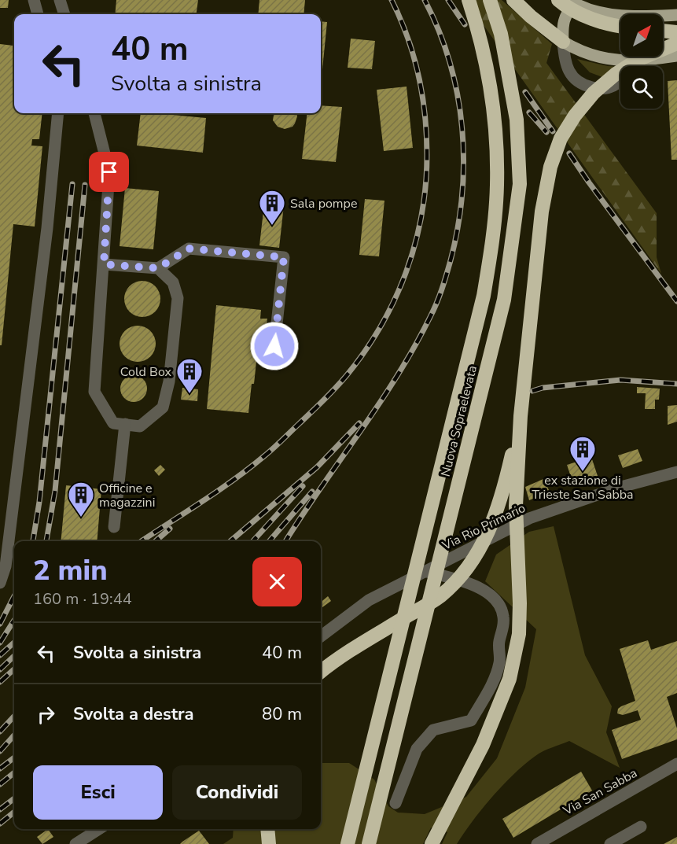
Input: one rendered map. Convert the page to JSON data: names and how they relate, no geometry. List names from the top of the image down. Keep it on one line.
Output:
{"streets":{"highway":["Nuova Sopraelevata"],"street":["Via Rio Primario","Via San Sabba"]},"places":{"building":["Sala pompe","Cold Box","ex stazione di Trieste San Sabba","Officine e magazzini"]},"north":"top right","page":{"turn":["40 m","Svolta a sinistra"],"heading":["2 min","160 m · 19:44"],"list":[{"name":"Svolta a sinistra","value":"40 m"},{"name":"Svolta a destra","value":"80 m"}],"buttons":["Esci","Condividi"]}}
